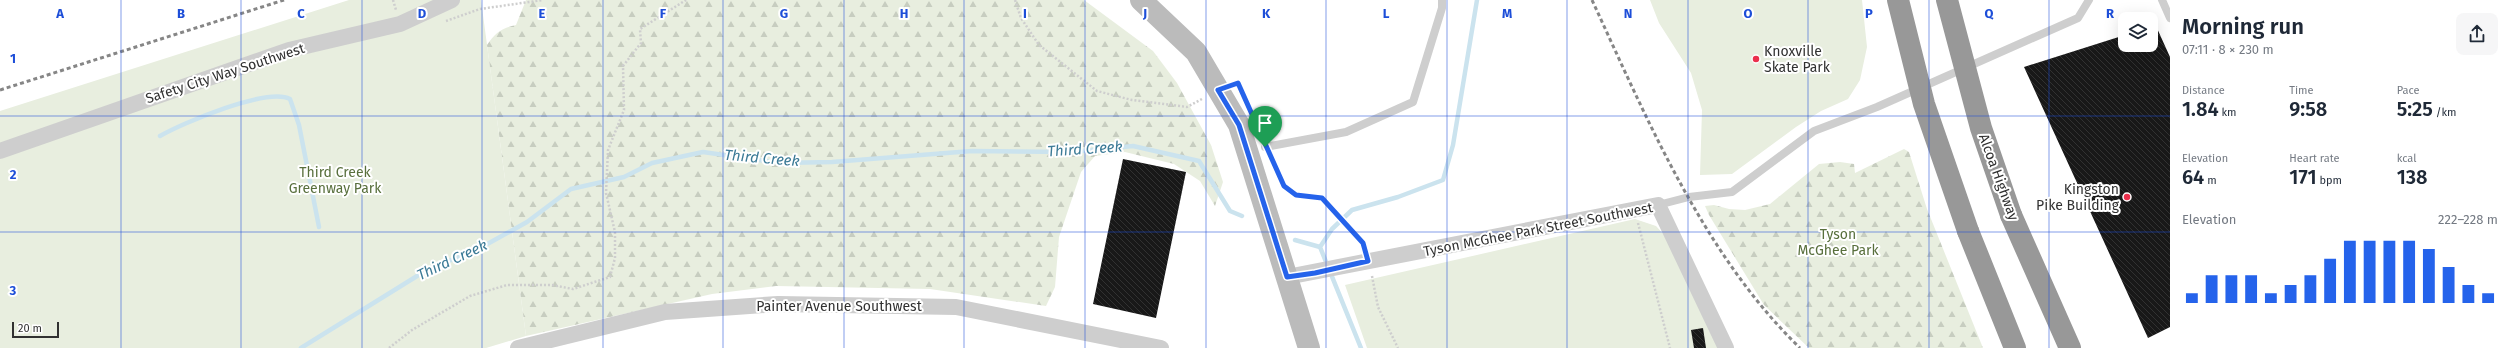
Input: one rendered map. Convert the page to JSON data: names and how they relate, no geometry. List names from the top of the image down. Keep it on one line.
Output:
{"streets":{"highway":["Alcoa Highway"],"street":["Safety City Way Southwest","Tyson McGhee Park Street Southwest","Painter Avenue Southwest"]},"water":["Third Creek"],"parks":["Third Creek Greenway Park","Tyson McGhee Park"],"places":["Knoxville Skate Park","Kingston Pike Building"],"scale_bar":"20 m","page":{"heading":["Morning run","07:11 · 8 × 230 m"],"stats":[["Distance","1.84 km"],["Time","9:58"],["Pace","5:25 /km"],["Elevation","64 m"],["Heart rate","171 bpm"],["kcal","138"]],"chart":["Elevation","222–228 m"],"scale":"20 m"},"grid":{"columns":["A","B","C","D","E","F","G","H","I","J","K","L","M","N","O","P","Q","R"],"rows":["1","2","3"]}}
